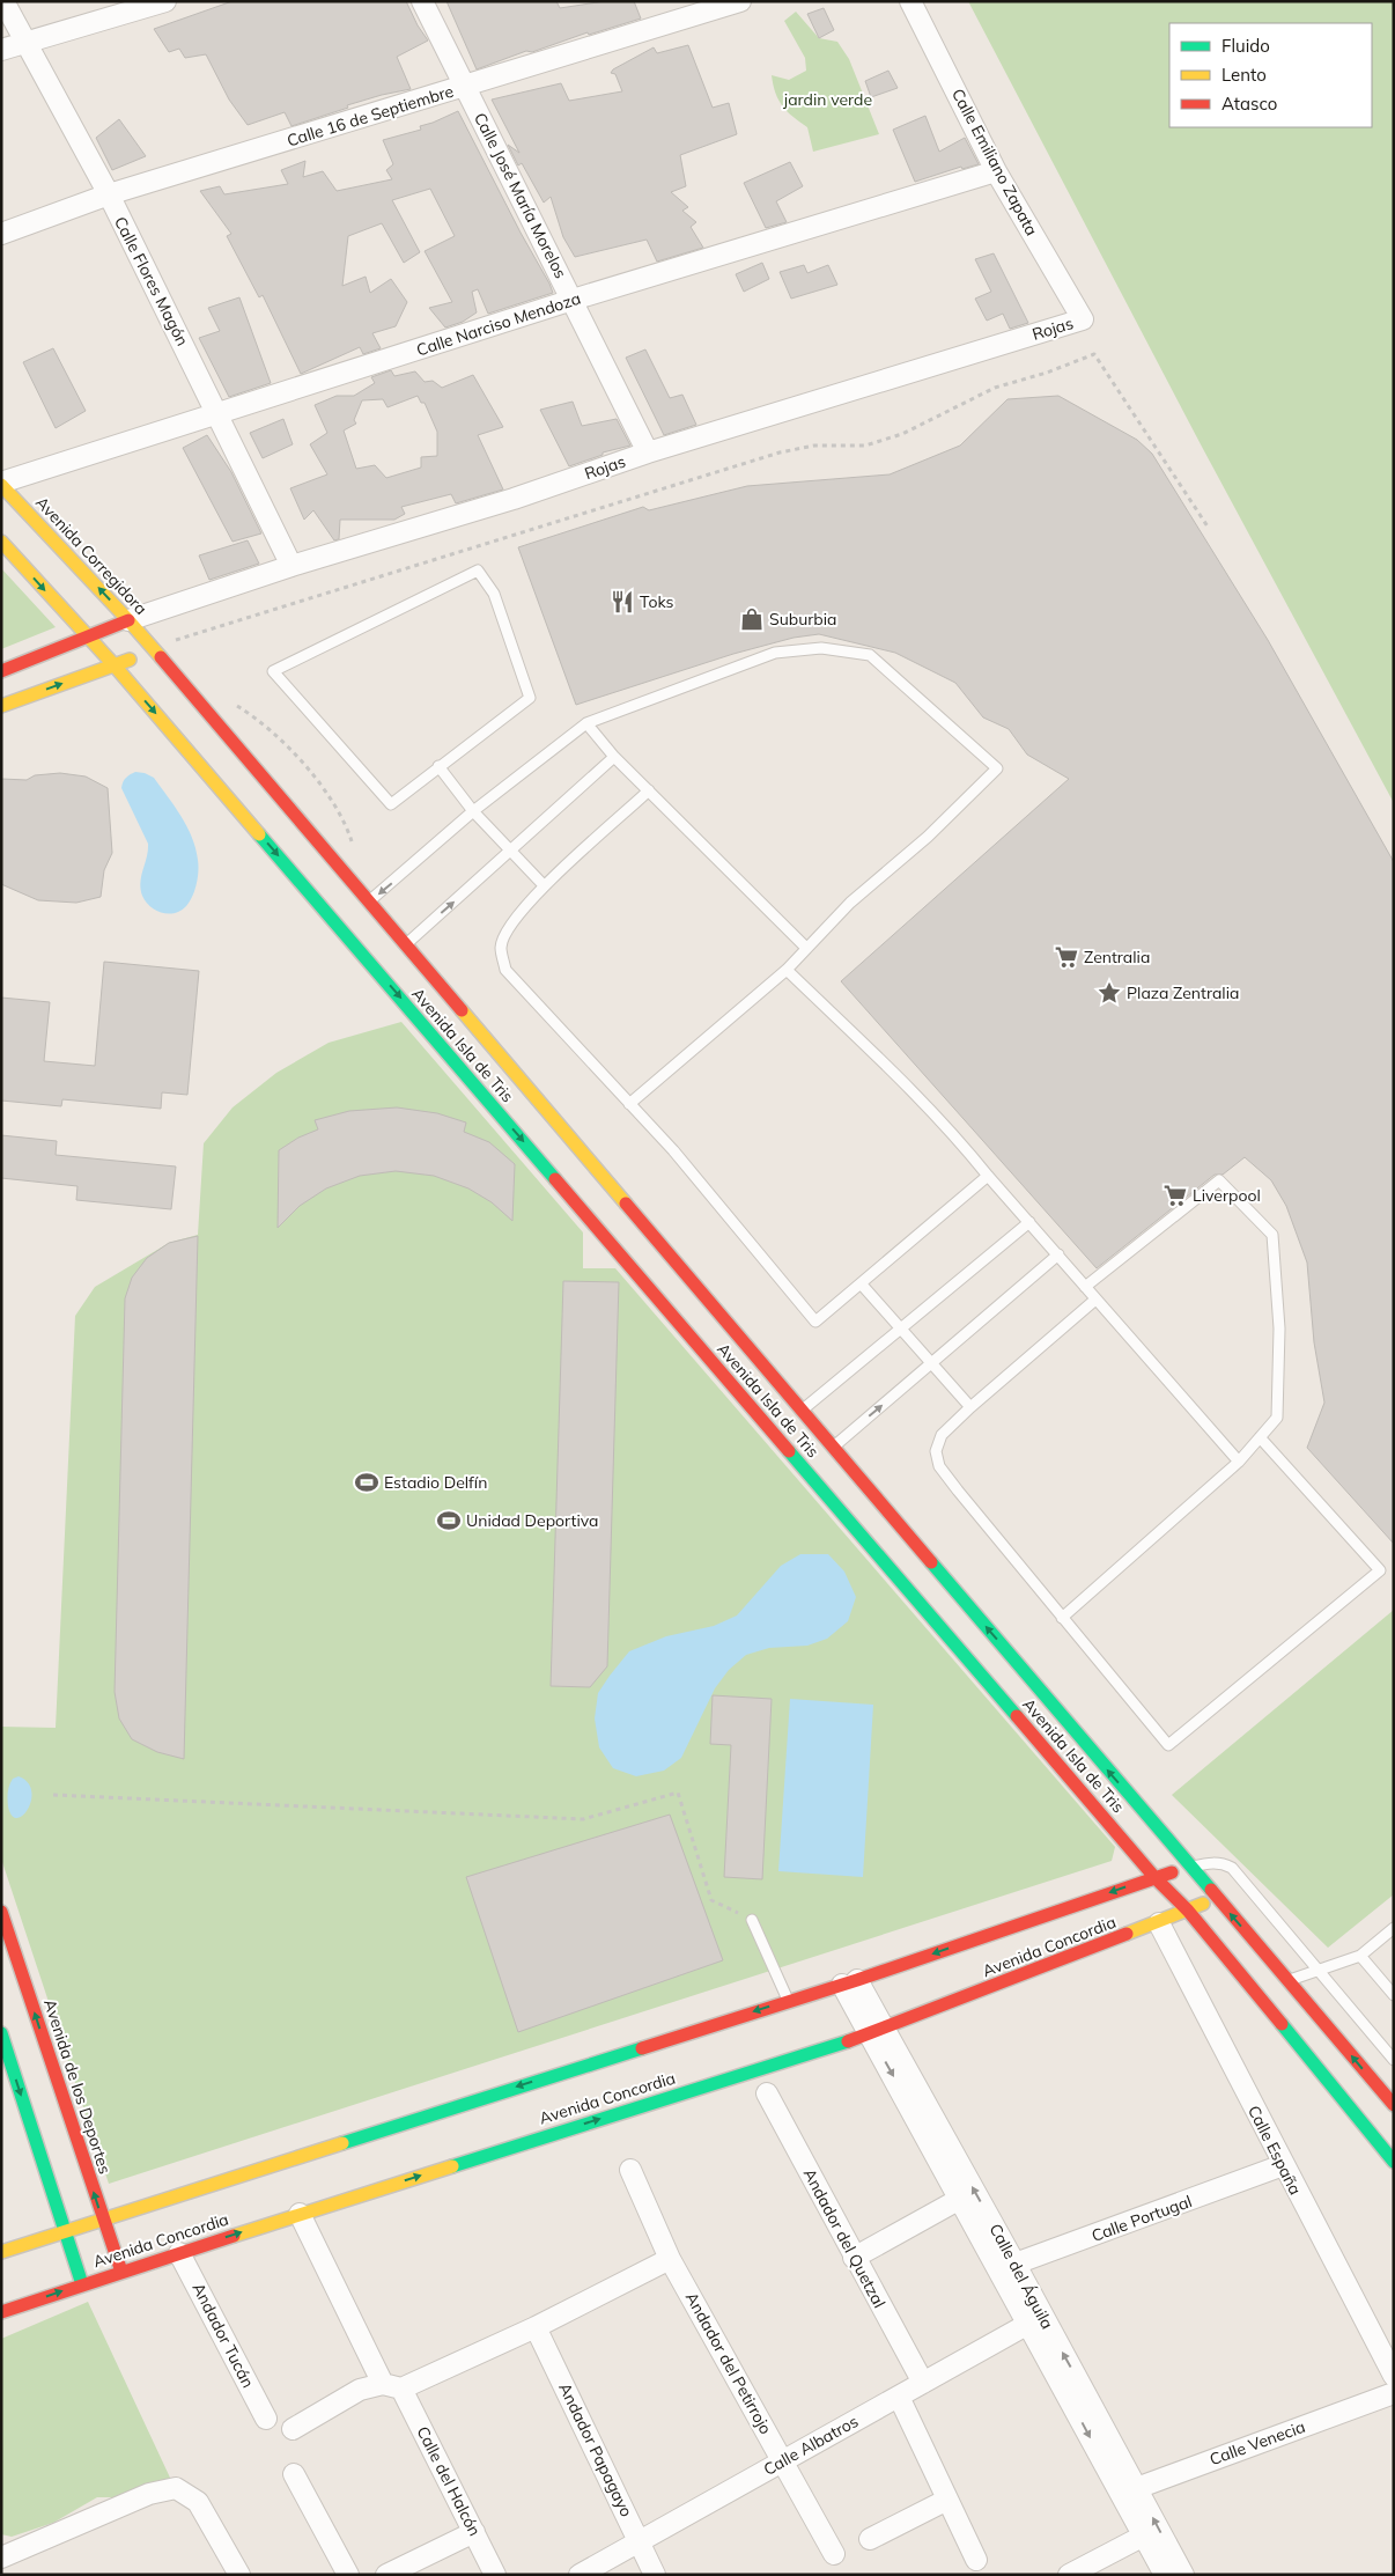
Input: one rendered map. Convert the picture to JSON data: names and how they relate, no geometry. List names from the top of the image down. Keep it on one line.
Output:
{"streets":{"main road":["Avenida Corregidora","Avenida Isla de Tris","Avenida Concordia","Avenida de los Deportes"],"street":["Calle 16 de Septiembre","Calle Emiliano Zapata","Calle José María Morelos","Calle Flores Magón","Calle Narciso Mendoza","Rojas","Calle España","Calle Portugal","Andador del Quetzal","Calle del Águila","Andador Tucán","Andador del Petirrojo","Calle Venecia","Calle Albatros","Andador Papagayo","Calle del Halcón"]},"crossings":[["Calle 16 de Septiembre","Calle José María Morelos"],["Calle 16 de Septiembre","Calle Flores Magón"],["Calle Emiliano Zapata","Calle Narciso Mendoza"],["Calle Emiliano Zapata","Rojas"],["Calle José María Morelos","Calle Narciso Mendoza"],["Calle José María Morelos","Rojas"],["Calle Flores Magón","Calle Narciso Mendoza"],["Calle Flores Magón","Rojas"],["Calle Narciso Mendoza","Avenida Corregidora"],["Rojas","Avenida Corregidora"],["Avenida Corregidora","Avenida Isla de Tris"],["Avenida Isla de Tris","Avenida Concordia"],["Avenida Concordia","Avenida de los Deportes"],["Avenida Concordia","Calle España"],["Avenida Concordia","Calle del Águila"],["Avenida Concordia","Andador Tucán"],["Avenida Concordia","Calle del Halcón"],["Calle España","Calle Portugal"],["Calle Portugal","Calle del Águila"],["Andador del Quetzal","Calle Albatros"],["Calle del Águila","Calle Venecia"],["Calle del Águila","Calle Albatros"],["Andador del Petirrojo","Calle Albatros"],["Calle Albatros","Andador Papagayo"]],"parks":["jardin verde"],"places":{"restaurant":["Toks"],"shop":["Suburbia"],"supermarket":["Zentralia","Liverpool"],"place":["Plaza Zentralia"],"sports":["Estadio Delfín","Unidad Deportiva"]},"legend":["Fluido","Lento","Atasco"]}
